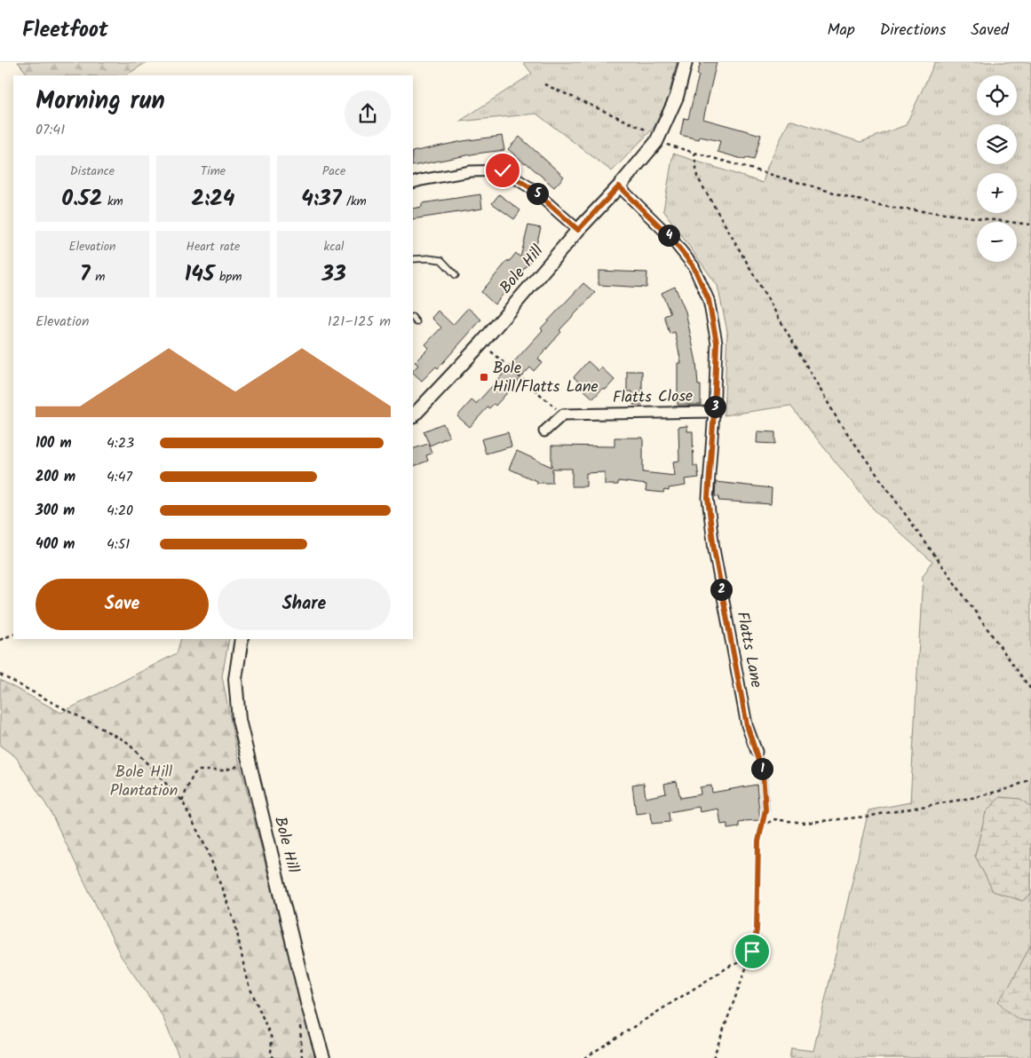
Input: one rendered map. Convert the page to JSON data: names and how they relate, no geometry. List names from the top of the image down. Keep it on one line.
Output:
{"streets":{"street":["Bole Hill","Flatts Close","Flatts Lane"]},"crossings":[["Bole Hill","Flatts Lane"],["Flatts Close","Flatts Lane"]],"parks":["Bole Hill Plantation"],"places":{"transit":["Bole Hill/Flatts Lane"]},"page":{"header":"Fleetfoot","nav":["Map","Directions","Saved"],"map_buttons":["+","−"],"heading":["Morning run","07:41"],"stats":[["Distance","0.52 km"],["Time","2:24"],["Pace","4:37 /km"],["Elevation","7 m"],["Heart rate","145 bpm"],["kcal","33"]],"pins":["5","4","3","2","1"],"chart":["Elevation","121–125 m"],"list":[{"name":"100 m","note":"4:23"},{"name":"200 m","note":"4:47"},{"name":"300 m","note":"4:20"},{"name":"400 m","note":"4:51"}],"buttons":["Save","Share"]}}
